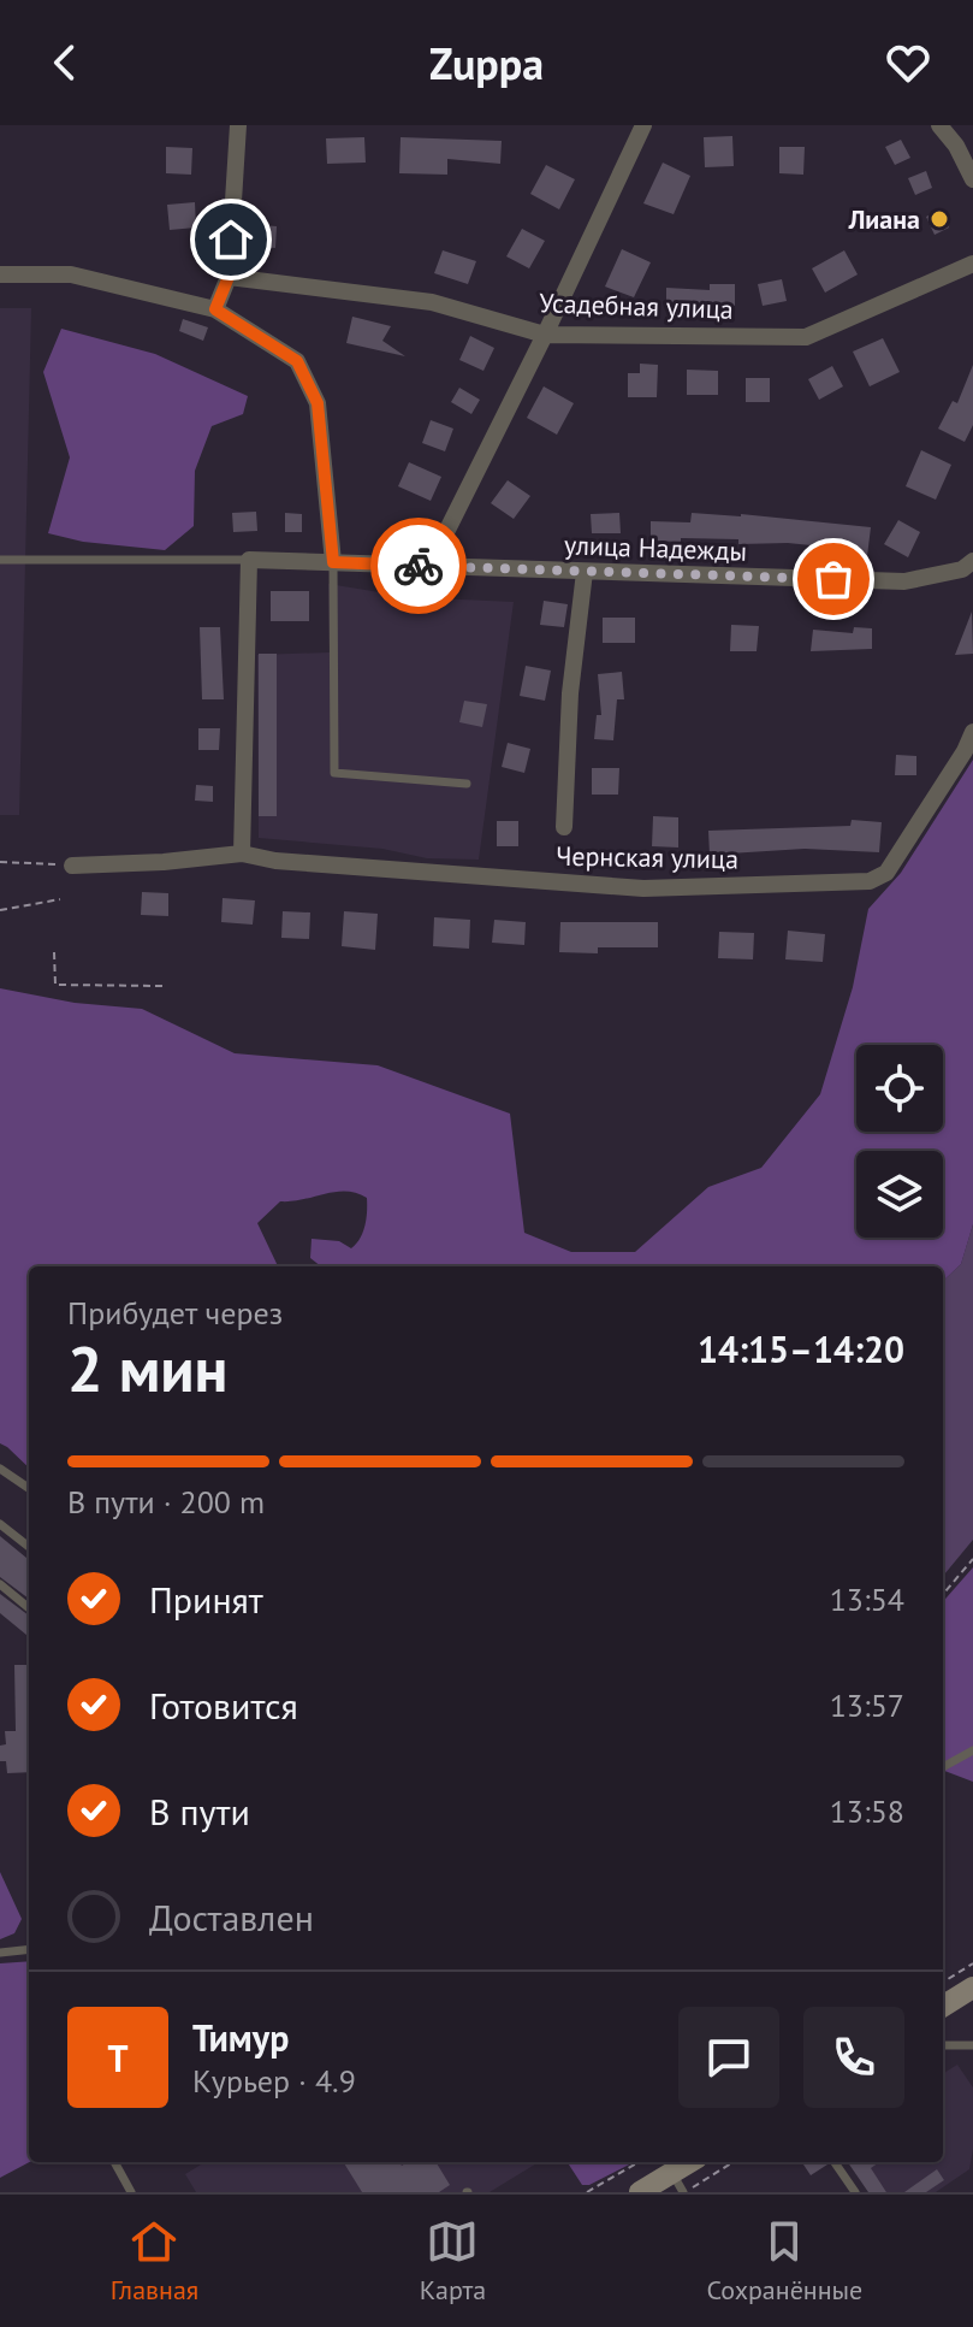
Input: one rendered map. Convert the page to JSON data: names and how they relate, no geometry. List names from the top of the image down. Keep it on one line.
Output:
{"streets":{"street":["Усадебная улица","улица Надежды","Чернская улица"]},"places":["Лиана"],"page":{"header":"Zuppa","heading":["2 мин","Прибудет через","14:15–14:20"],"panel":["Тимур","Курьер · 4.9"],"bar":"В пути · 200 m","list":[["Принят","13:54"],["Готовится","13:57"],["В пути","13:58"],"Доставлен"],"round":"Т","tabs":["Главная","Карта","Сохранённые"]}}
